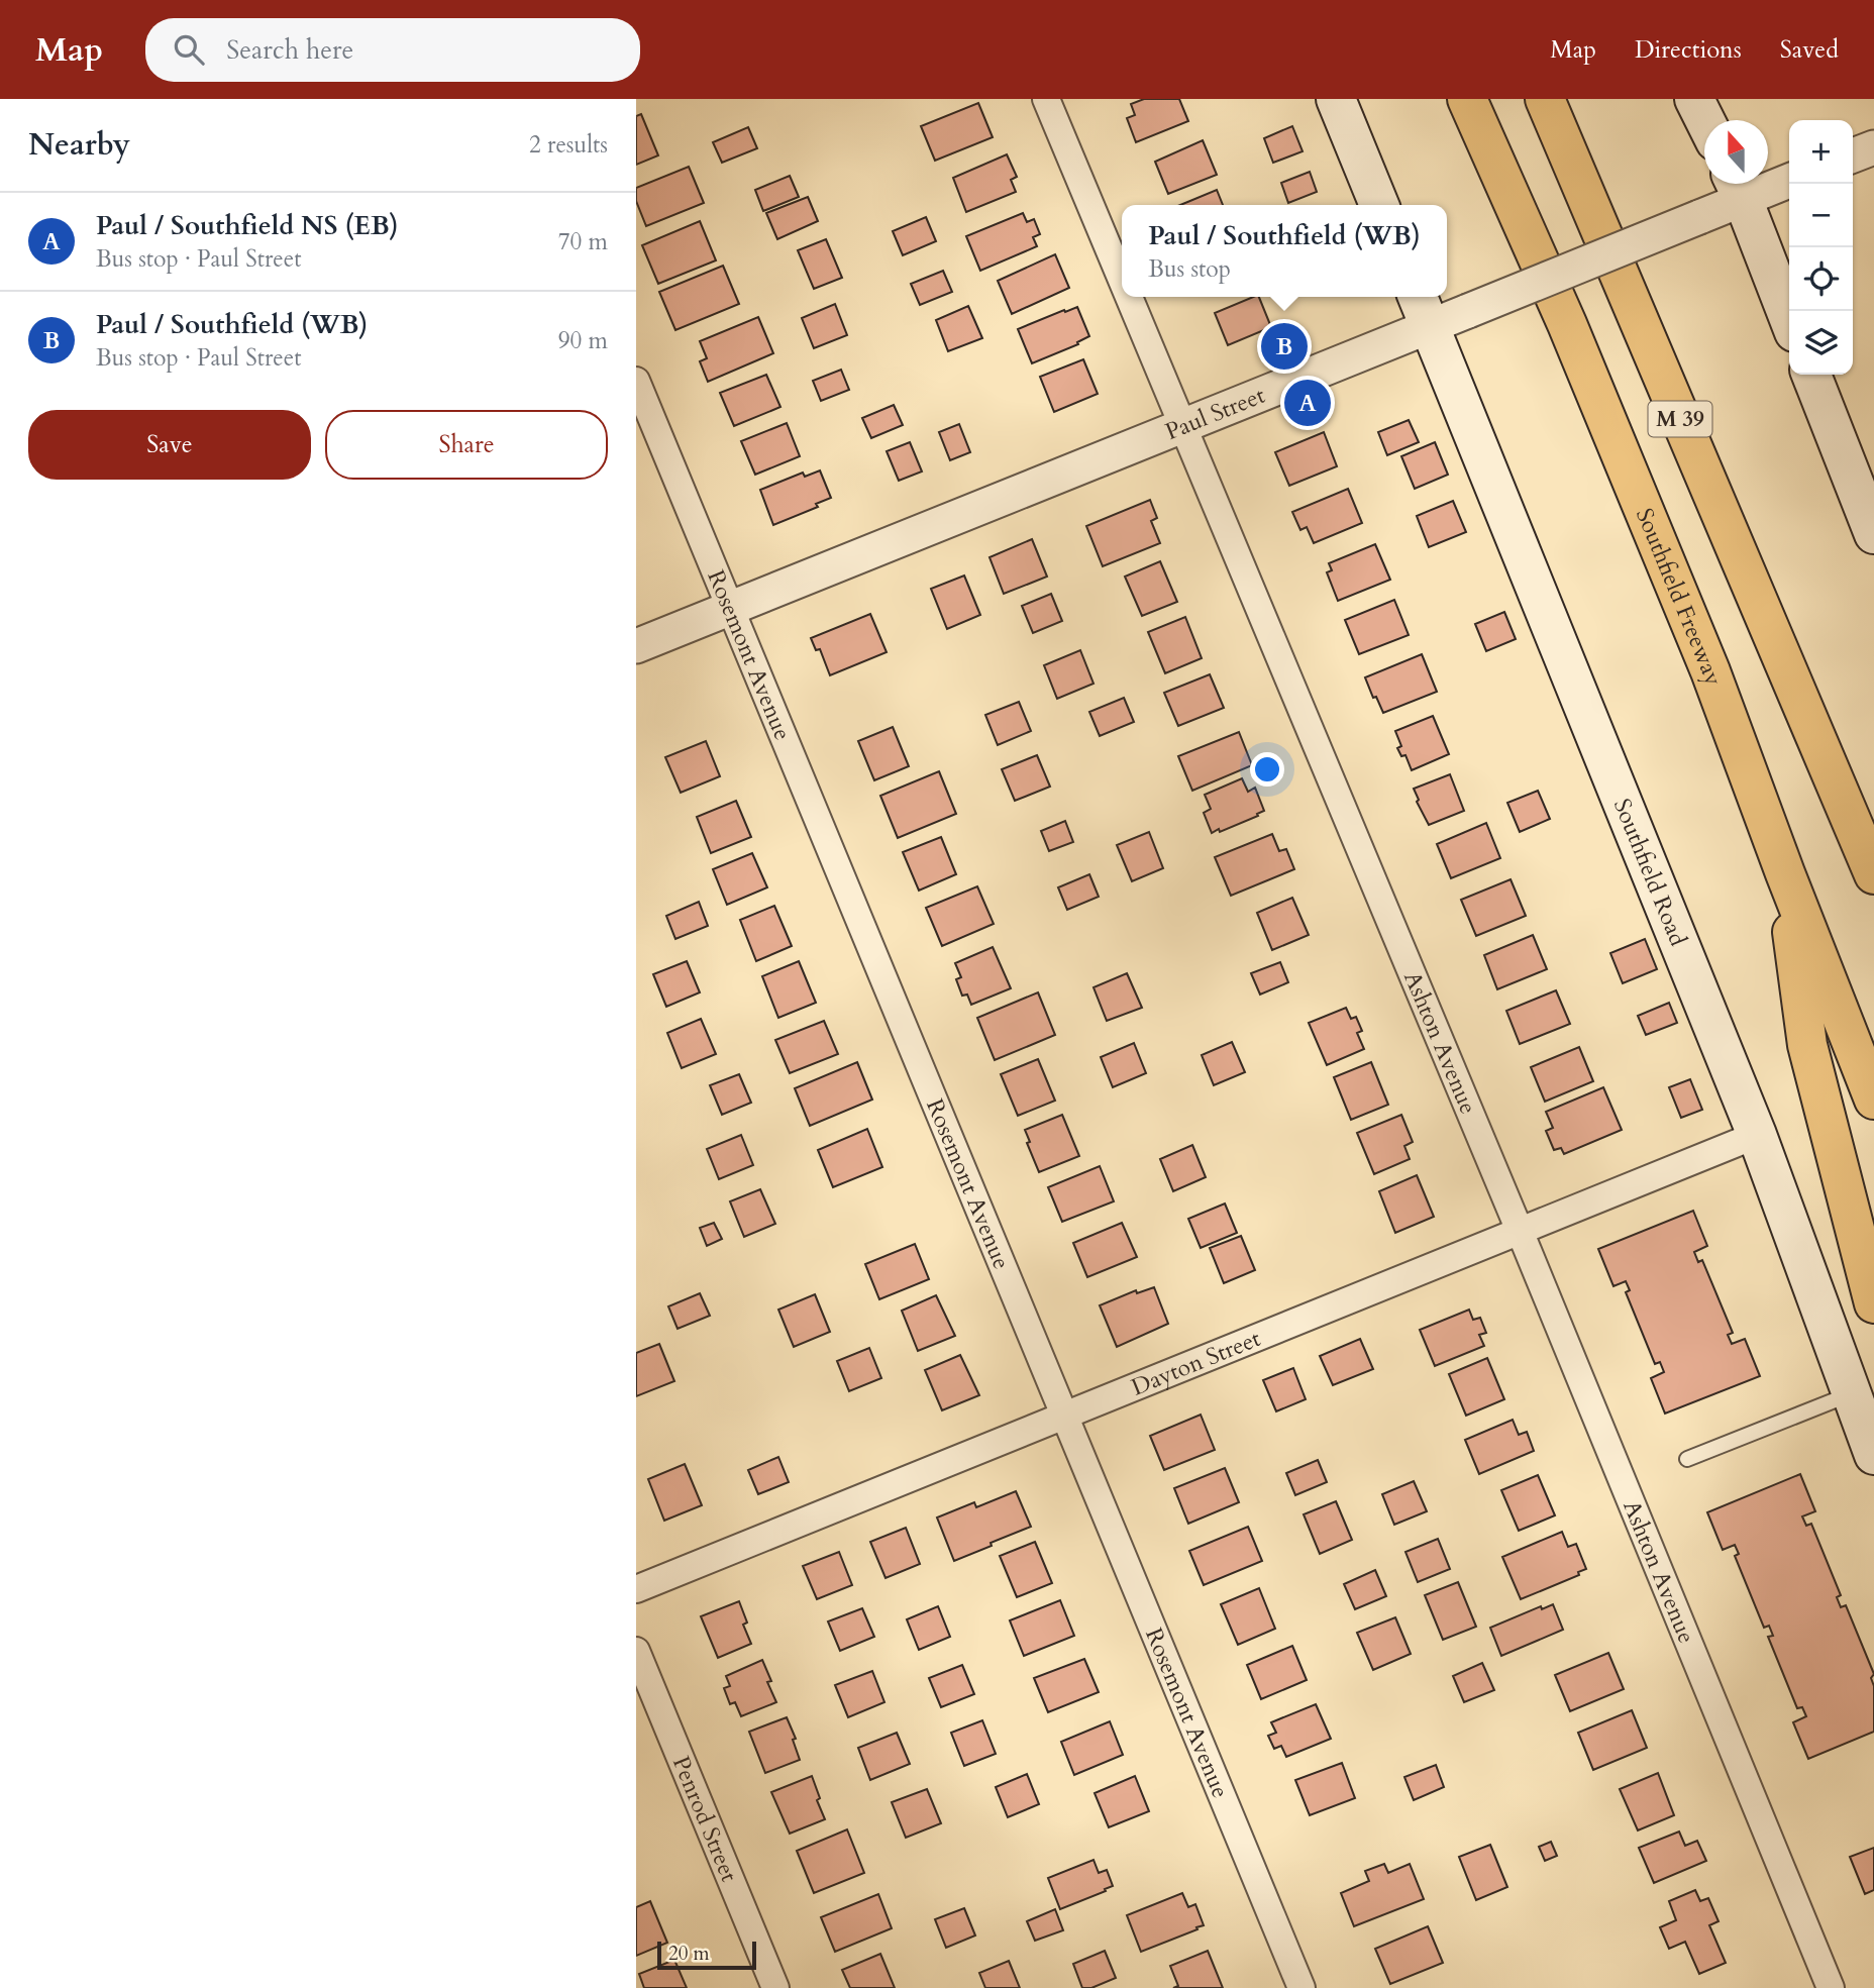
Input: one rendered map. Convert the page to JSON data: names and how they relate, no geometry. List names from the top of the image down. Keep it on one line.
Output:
{"streets":{"highway":["M 39","Southfield Freeway"],"main road":["Southfield Road"],"street":["Paul Street","Rosemont Avenue","Ashton Avenue","Dayton Street","Penrod Street"]},"crossings":[["Paul Street","Rosemont Avenue"],["Paul Street","Southfield Road"],["Paul Street","Ashton Avenue"],["Rosemont Avenue","Dayton Street"],["Southfield Road","Dayton Street"],["Ashton Avenue","Dayton Street"]],"scale_bar":"20 m","north":"top","page":{"header":"Map","search":"Search here","nav":["Map","Directions","Saved"],"heading":["Nearby","2 results"],"map_buttons":["+","−"],"list":[{"mark":"A","name":"Paul / Southfield NS (EB)","note":"Bus stop · Paul Street","value":"70 m"},{"mark":"B","name":"Paul / Southfield (WB)","note":"Bus stop · Paul Street","value":"90 m"}],"popup":["Paul / Southfield (WB)","Bus stop"],"pins":["B","A"],"buttons":["Save","Share"],"scale":"20 m"}}
